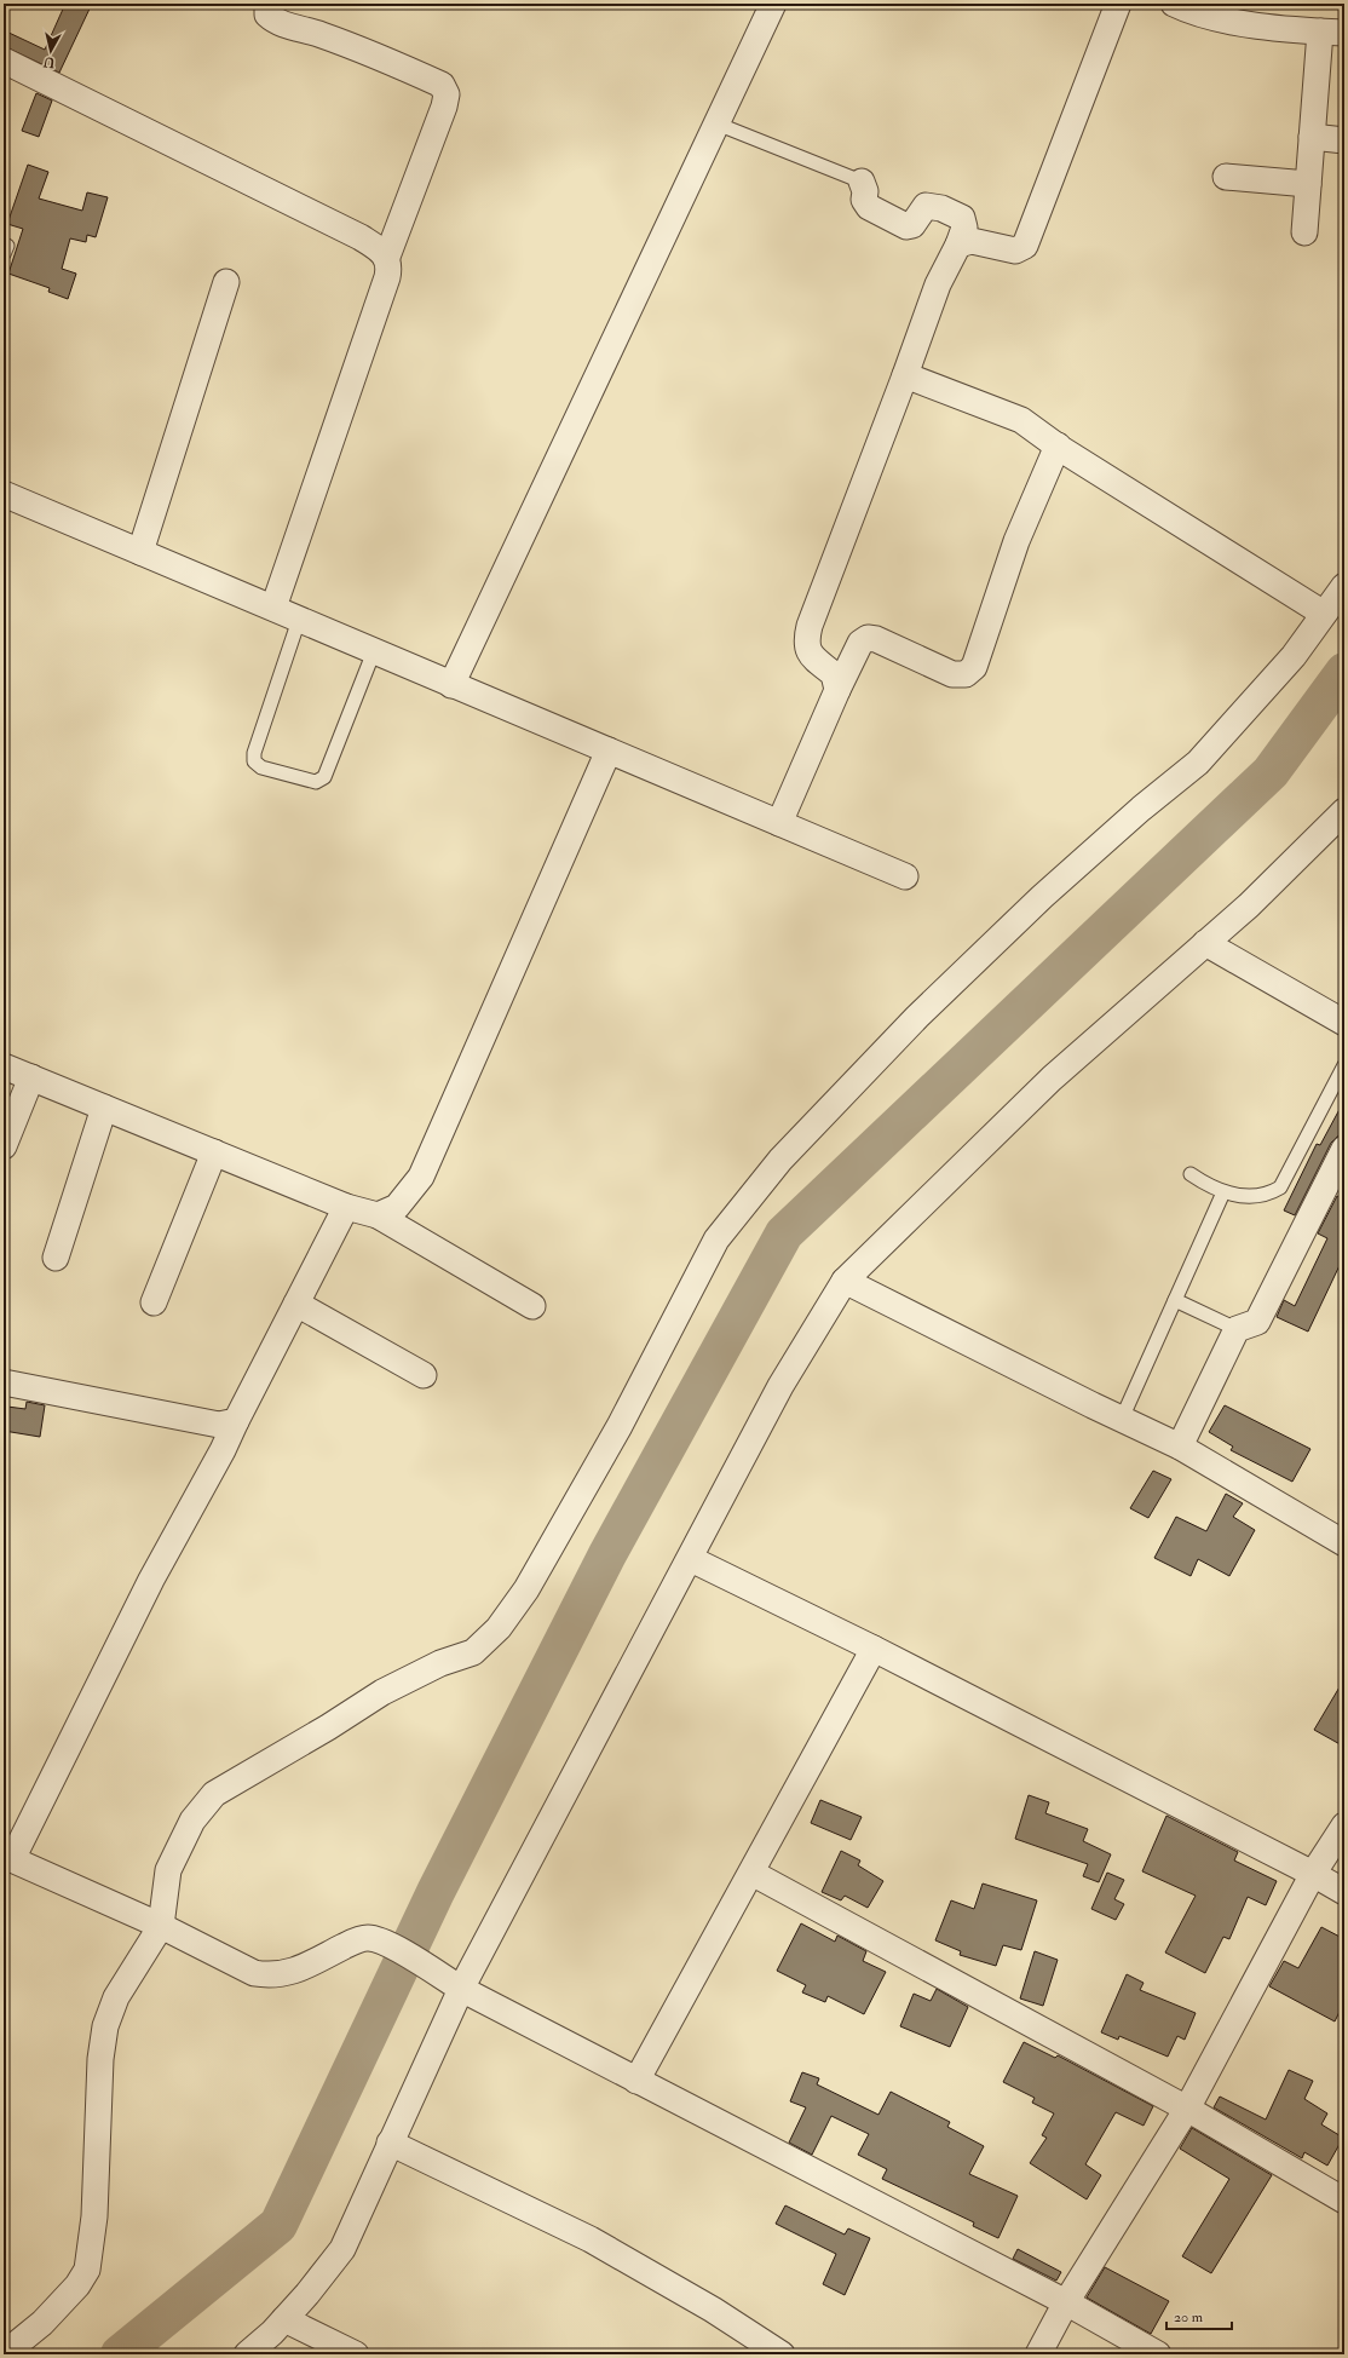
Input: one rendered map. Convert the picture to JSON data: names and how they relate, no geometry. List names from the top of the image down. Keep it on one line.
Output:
{"scale_bar":"20 m","north":"bottom"}
